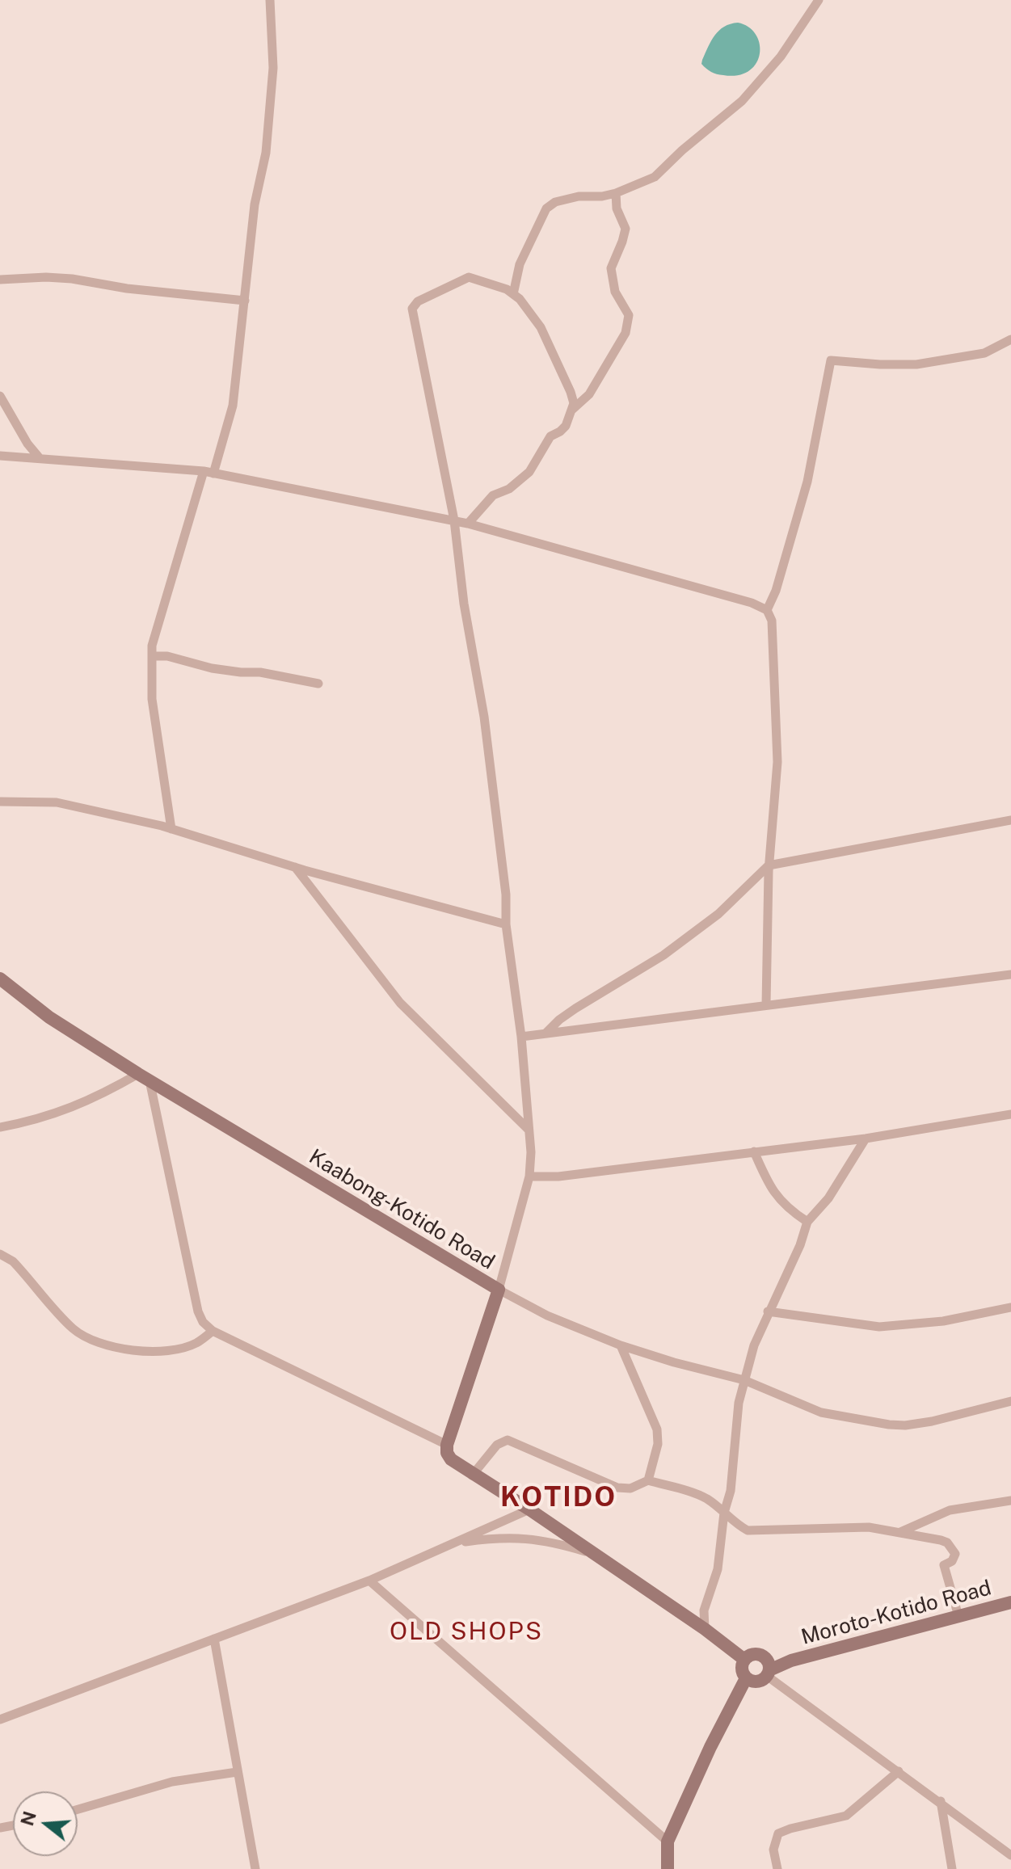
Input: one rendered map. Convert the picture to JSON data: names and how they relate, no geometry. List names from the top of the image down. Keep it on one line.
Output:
{"streets":{"street":["Kaabong-Kotido Road","Moroto-Kotido Road"]},"districts":["KOTIDO","OLD SHOPS"],"north":"left"}
